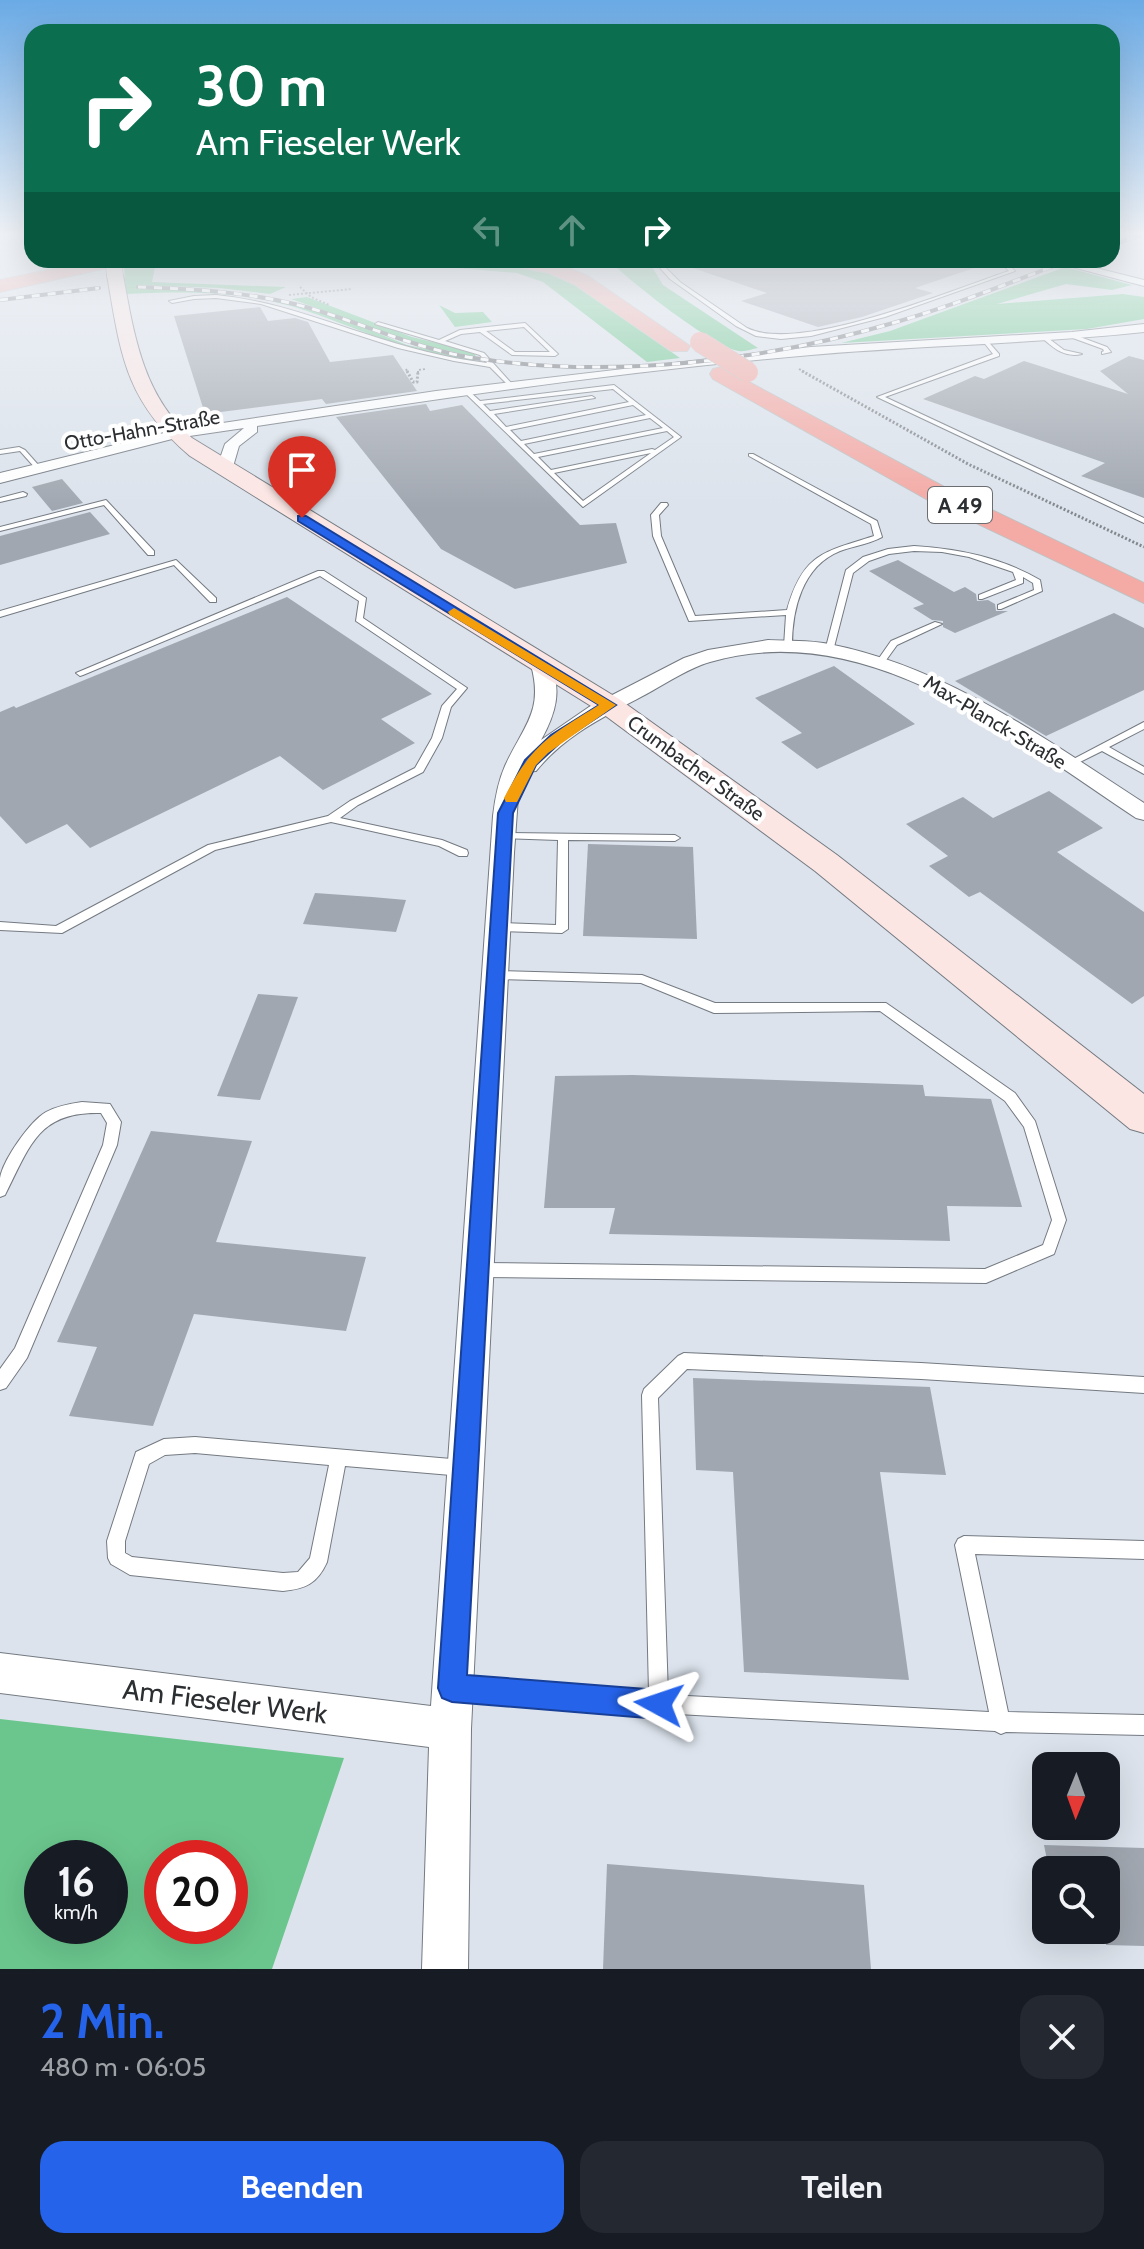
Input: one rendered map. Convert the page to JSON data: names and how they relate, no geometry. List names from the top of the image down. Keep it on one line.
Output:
{"streets":{"highway":["A 49"],"main road":["Crumbacher Straße"],"street":["Otto-Hahn-Straße","Max-Planck-Straße","Am Fieseler Werk"]},"crossings":[["Otto-Hahn-Straße","A 49"],["Otto-Hahn-Straße","Crumbacher Straße"],["Max-Planck-Straße","Crumbacher Straße"]],"north":"bottom","page":{"turn":["30 m","Am Fieseler Werk"],"speed":"16 km/h","limit":"20","heading":["2 Min.","480 m · 06:05"],"buttons":["Beenden","Teilen"]}}
